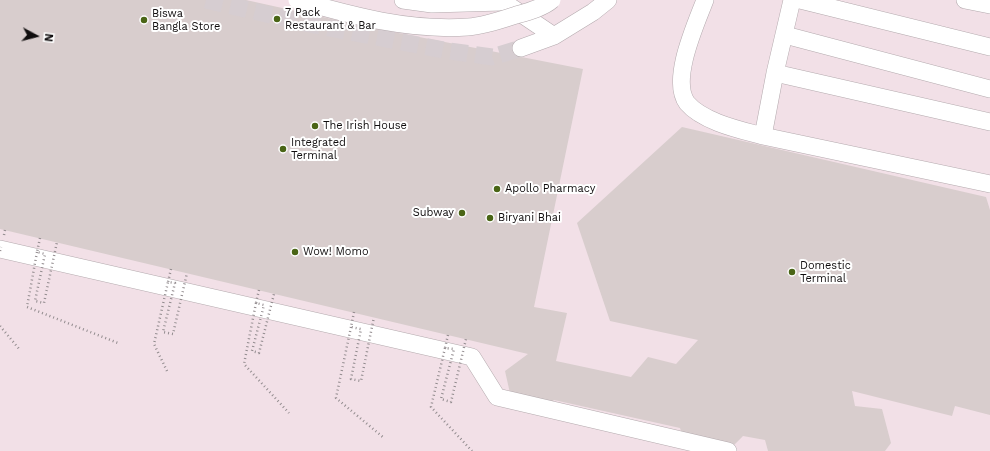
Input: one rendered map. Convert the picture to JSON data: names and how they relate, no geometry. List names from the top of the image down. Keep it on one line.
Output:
{"places":["7 Pack Restaurant & Bar","Biswa Bangla Store","The Irish House","Integrated Terminal","Apollo Pharmacy","Subway","Biryani Bhai","Wow! Momo","Domestic Terminal"],"north":"right"}
